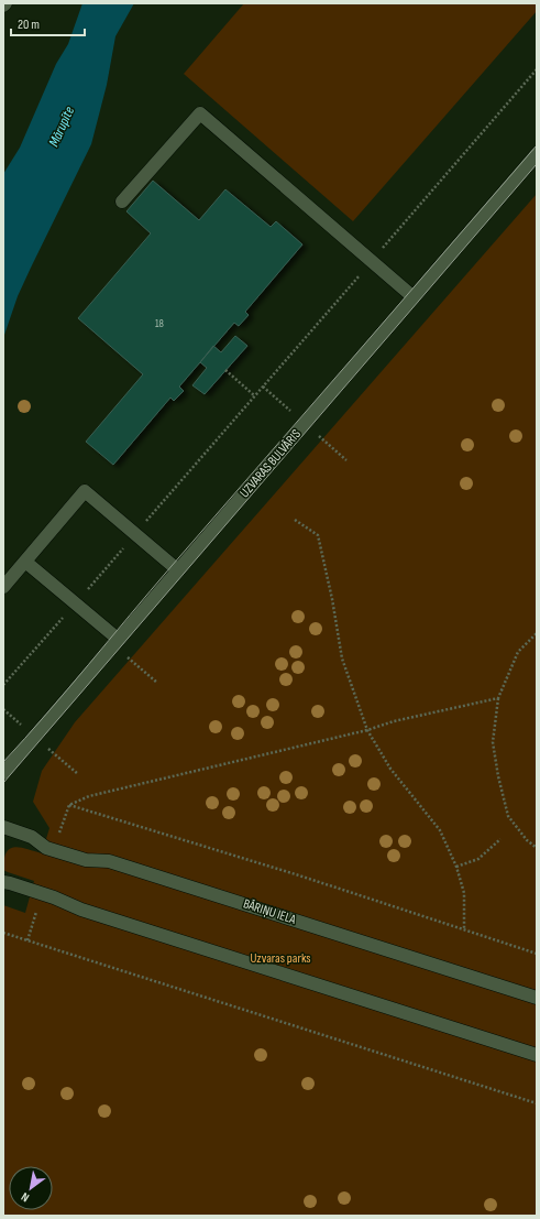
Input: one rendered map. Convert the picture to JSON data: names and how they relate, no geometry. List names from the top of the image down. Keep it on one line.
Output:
{"streets":{"street":["UZVARAS BULVĀRIS","BĀRIŅU IELA"]},"water":["Mārupīte"],"parks":["Uzvaras parks"],"house_numbers":["18"],"scale_bar":"20 m","north":"bottom left"}
